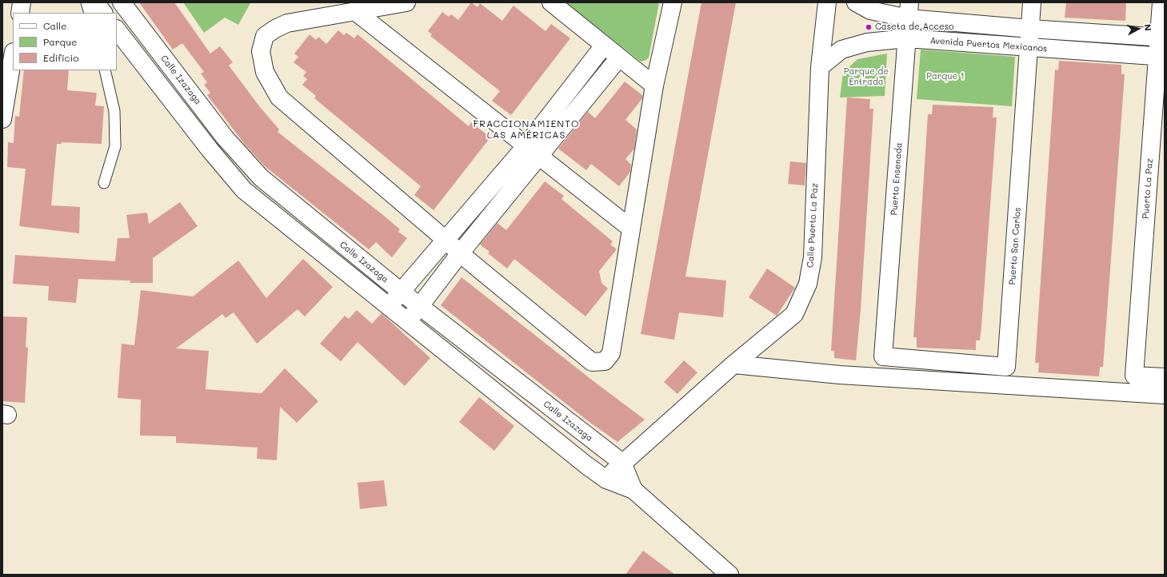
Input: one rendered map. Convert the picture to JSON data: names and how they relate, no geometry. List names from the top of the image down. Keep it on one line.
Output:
{"streets":{"street":["Avenida Puertos Mexicanos","Calle Izazaga","Puerto Ensenada","Puerto La Paz","Calle Puerto La Paz","Puerto San Carlos"]},"crossings":[["Avenida Puertos Mexicanos","Puerto Ensenada"],["Avenida Puertos Mexicanos","Puerto La Paz"],["Avenida Puertos Mexicanos","Calle Puerto La Paz"],["Avenida Puertos Mexicanos","Puerto San Carlos"],["Calle Izazaga","Calle Puerto La Paz"],["Puerto Ensenada","Puerto San Carlos"]],"districts":["FRACCIONAMIENTO LAS AMÉRICAS"],"parks":["Parque de Entrada","Parque 1"],"places":["Caseta de Acceso"],"legend":["Calle","Parque","Edificio"],"north":"right"}
